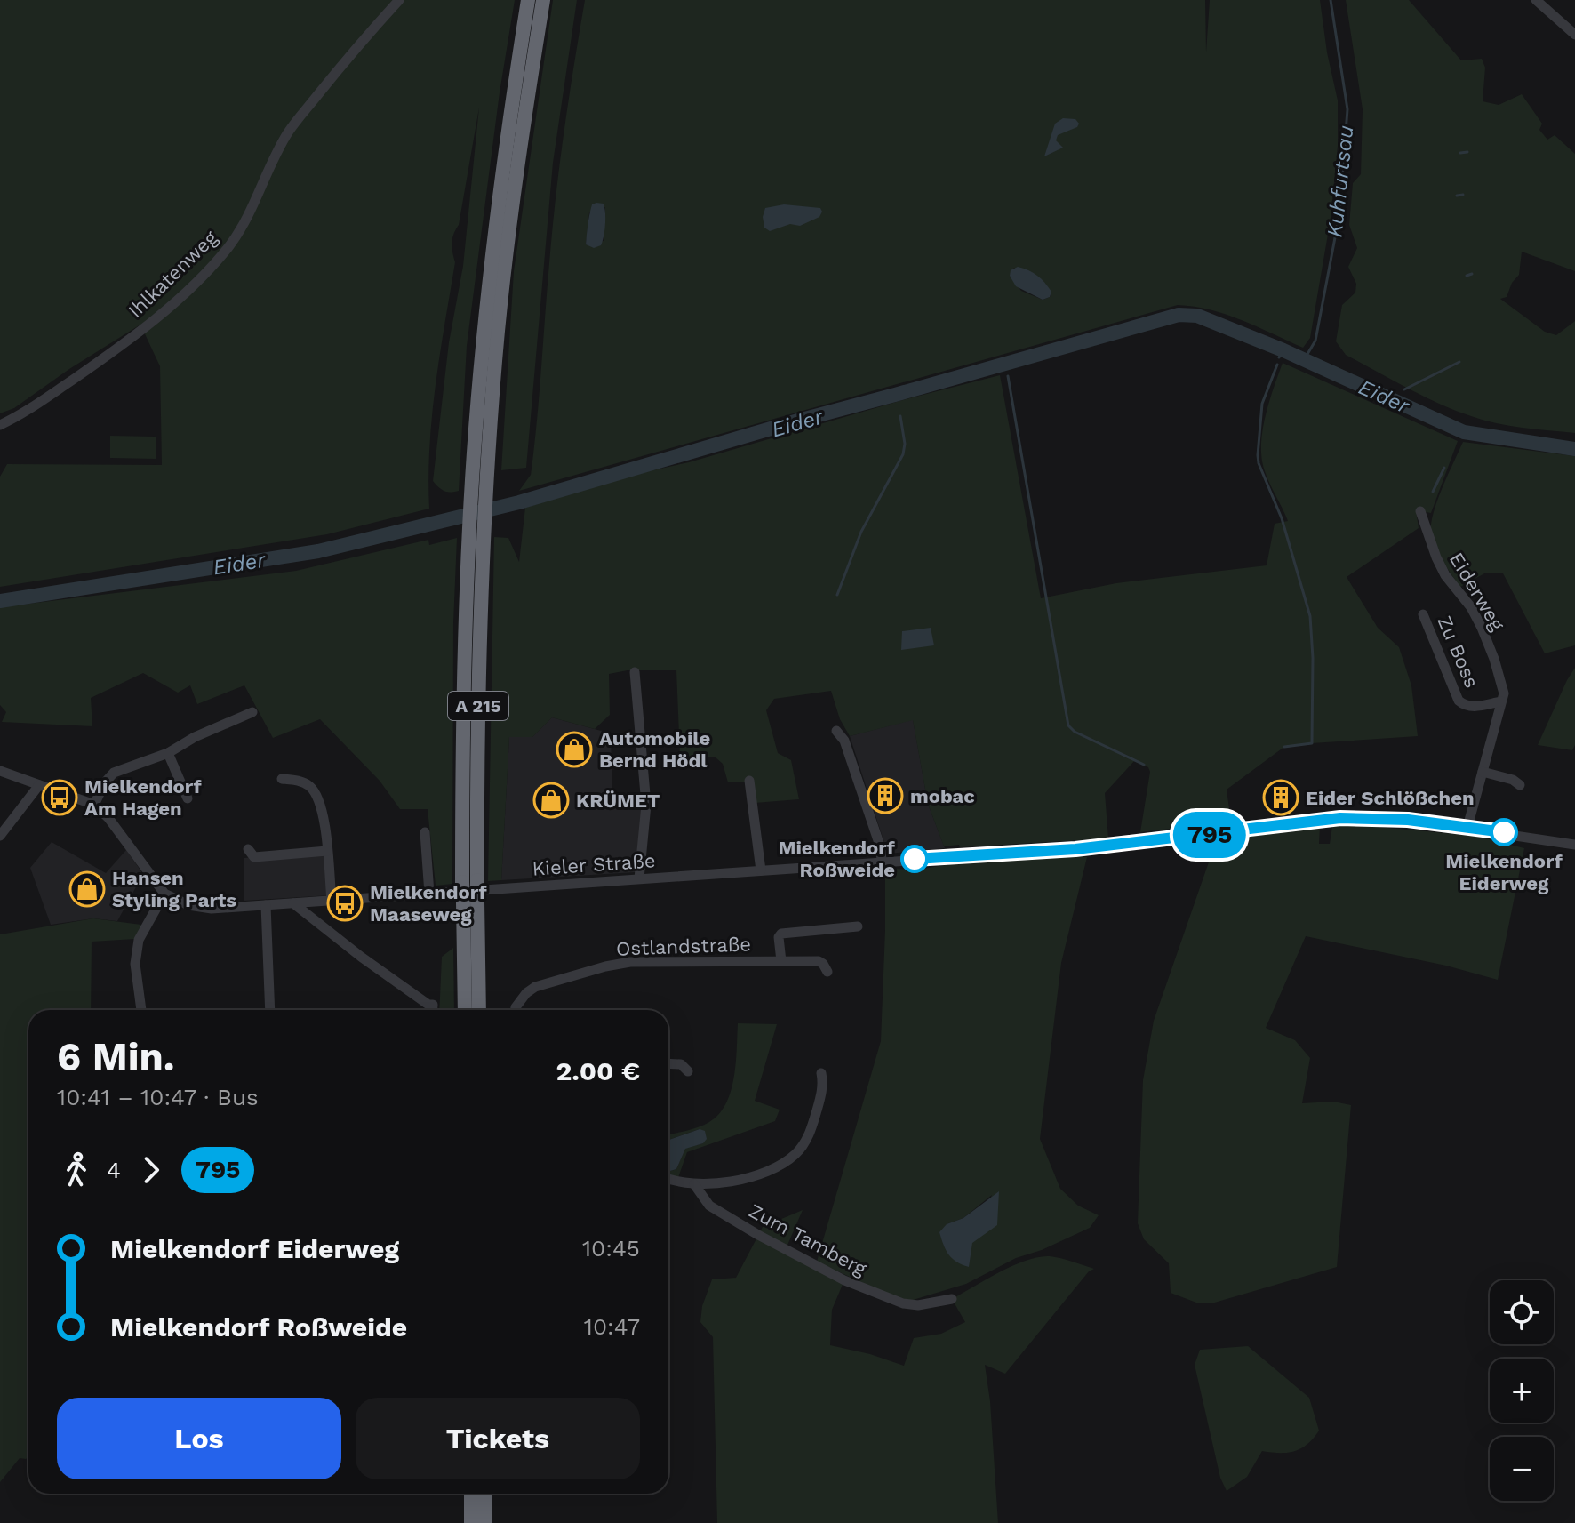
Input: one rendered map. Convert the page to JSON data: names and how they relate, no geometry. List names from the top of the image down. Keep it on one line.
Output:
{"streets":{"highway":["A 215"],"street":["Ihlkatenweg","Eiderweg","Zu Boss","Kieler Straße","Ostlandstraße","Zum Tamberg"]},"crossings":[["Eiderweg","Zu Boss"],["Eiderweg","Kieler Straße"]],"water":["Kuhfurtsau","Eider"],"places":{"shop":["Automobile Bernd Hödl","KRÜMET","Hansen Styling Parts"],"building":["mobac","Eider Schlößchen"],"bus stop":["Mielkendorf Am Hagen","Mielkendorf Maaseweg"],"other":["Mielkendorf Eiderweg","Mielkendorf Roßweide"]},"lines":["bus line 795"],"page":{"on_map":"795","heading":["6 Min.","10:41 – 10:47 · Bus","2.00 €"],"legs":["4","795"],"list":[{"name":"Mielkendorf Eiderweg","value":"10:45"},{"name":"Mielkendorf Roßweide","value":"10:47"}],"map_buttons":["+","−"],"buttons":["Los","Tickets"]}}
